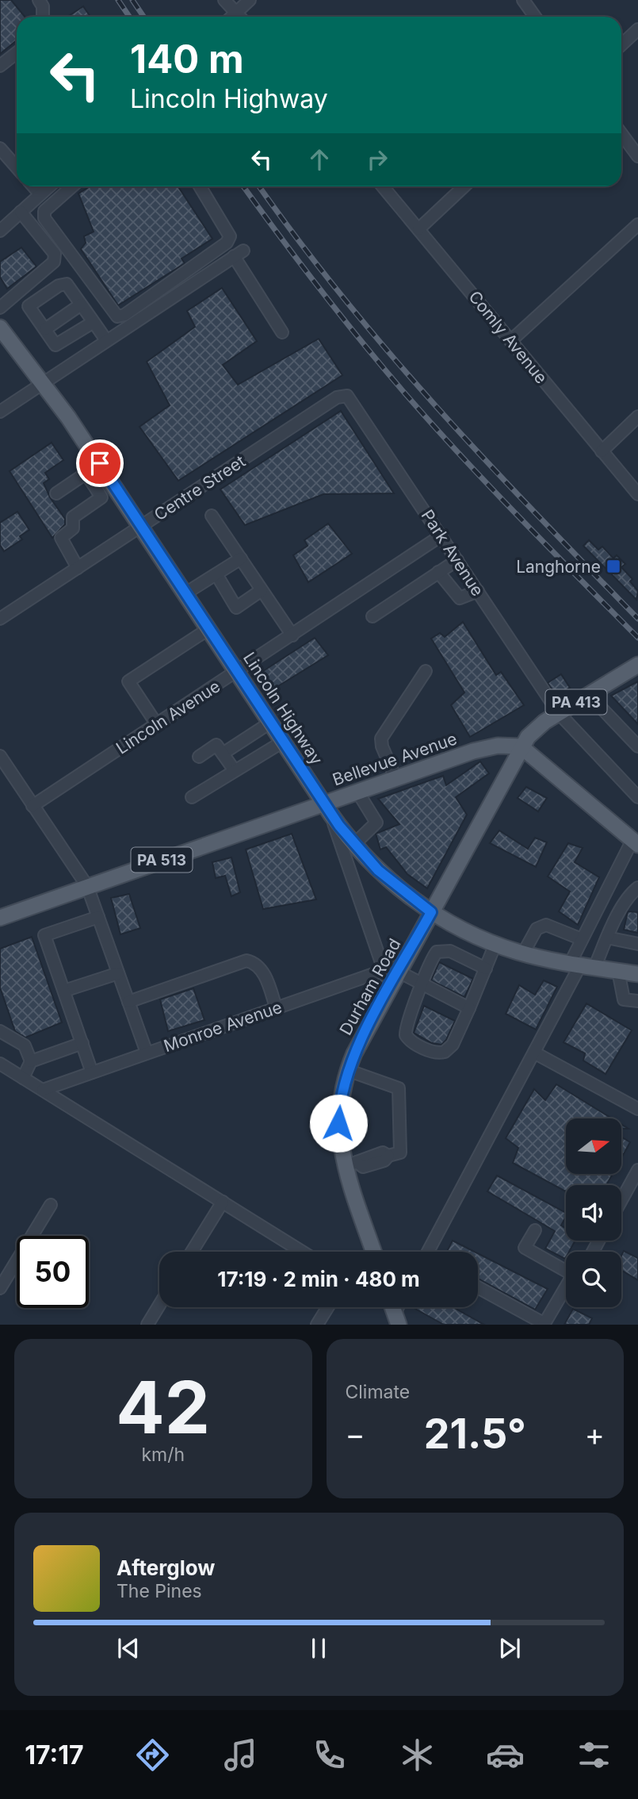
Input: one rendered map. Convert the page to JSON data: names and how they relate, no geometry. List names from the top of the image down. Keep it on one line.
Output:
{"streets":{"main road":["PA 413","Lincoln Highway","Bellevue Avenue","PA 513","Durham Road"],"street":["Comly Avenue","Centre Street","Park Avenue","Lincoln Avenue","Monroe Avenue"]},"crossings":[["Centre Street","Park Avenue"],["Centre Street","Lincoln Highway"],["Park Avenue","PA 413"],["Park Avenue","Lincoln Avenue"],["PA 413","Bellevue Avenue"],["PA 413","Durham Road"],["Lincoln Highway","Lincoln Avenue"],["Lincoln Highway","Bellevue Avenue"],["Lincoln Highway","Durham Road"],["Bellevue Avenue","Durham Road"],["Durham Road","Monroe Avenue"]],"places":{"transit":["Langhorne"]},"north":"right","page":{"turn":["140 m","Lincoln Highway"],"limit":"50","trip":"17:19 · 2 min · 480 m","tile":[["42","km/h"],"Climate"],"heat":["−","21.5°","+"],"song":["Afterglow","The Pines"],"tabs":"17:17"}}
